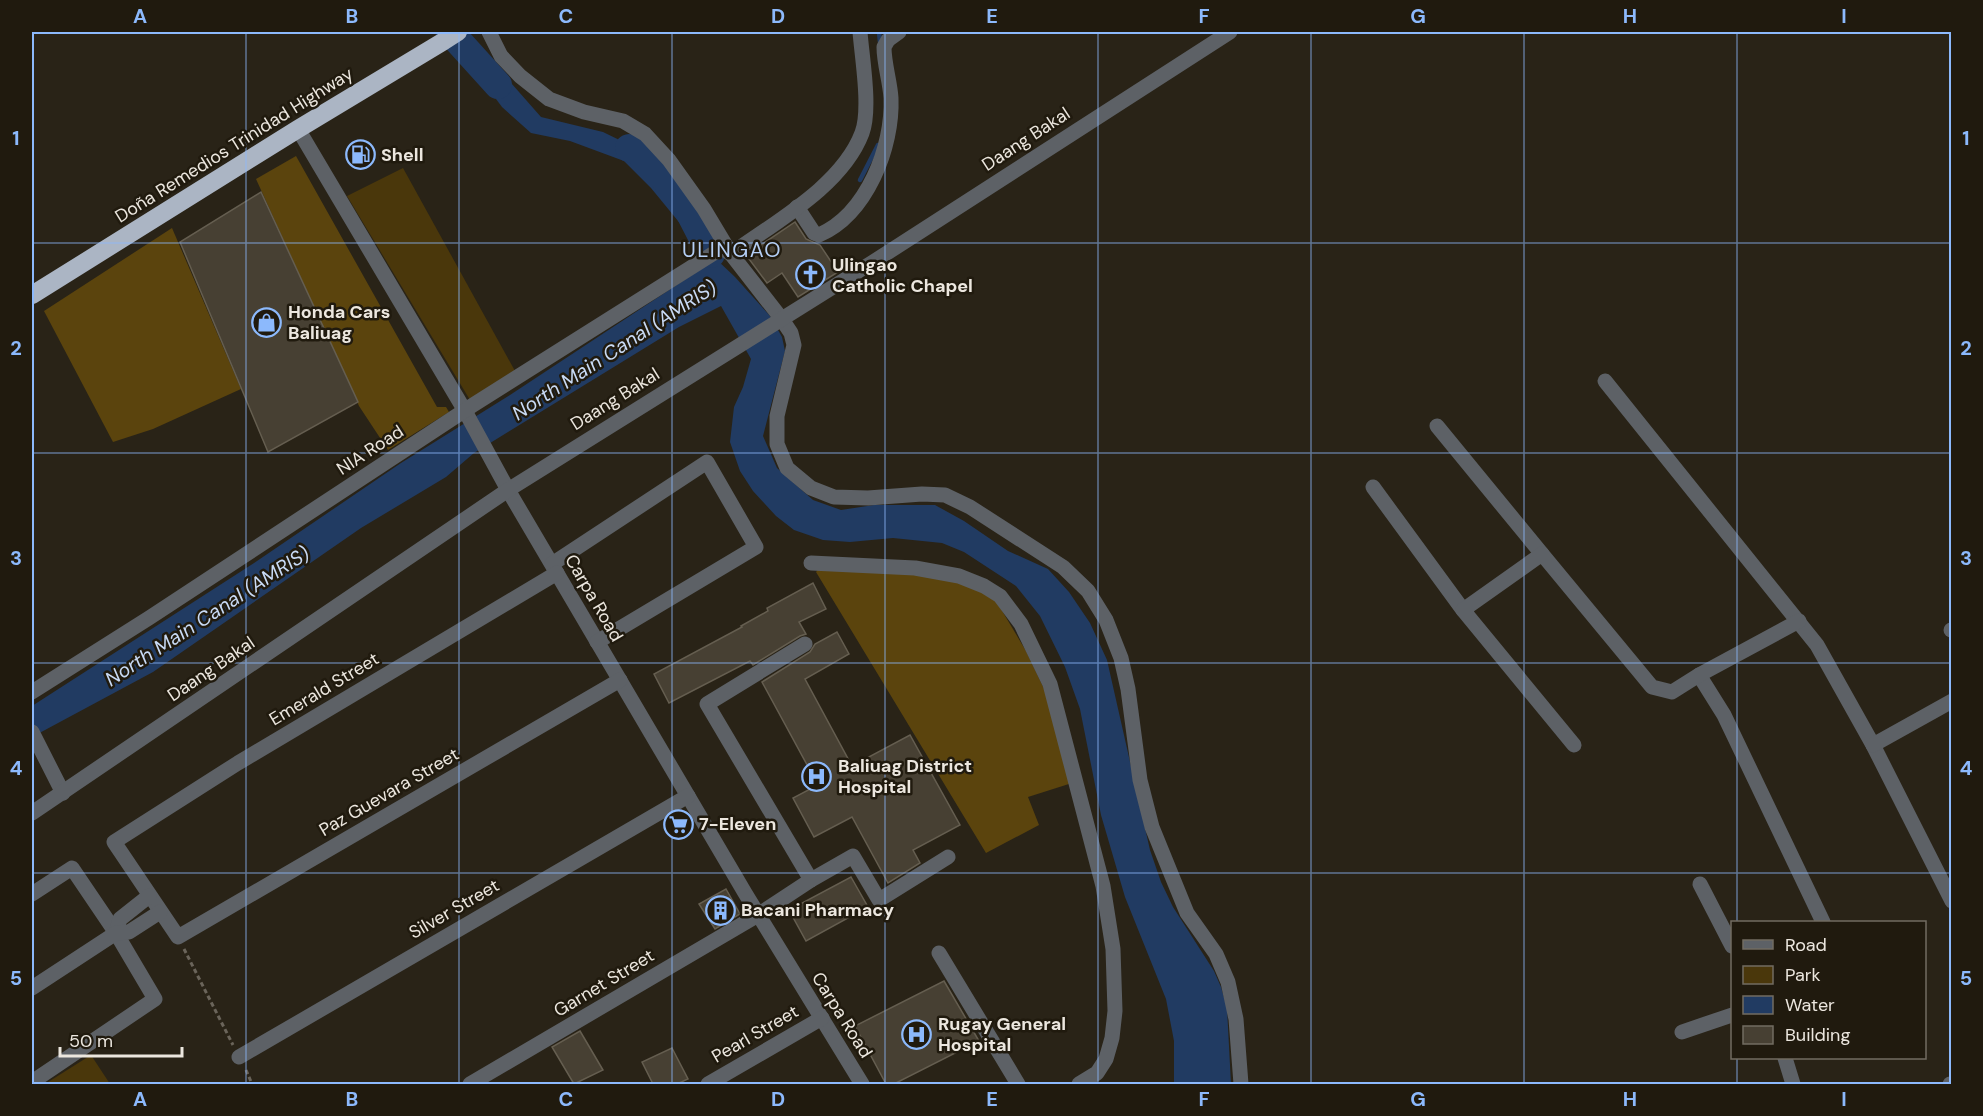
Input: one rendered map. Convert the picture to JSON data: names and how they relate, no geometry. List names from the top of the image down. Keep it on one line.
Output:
{"streets":{"highway":["Doña Remedios Trinidad Highway"],"street":["Daang Bakal","NIA Road","Carpa Road","Emerald Street","Paz Guevara Street","Silver Street","Garnet Street","Pearl Street"]},"crossings":[["Daang Bakal","Carpa Road"],["Doña Remedios Trinidad Highway","Carpa Road"],["NIA Road","Carpa Road"],["Carpa Road","Emerald Street"],["Carpa Road","Paz Guevara Street"],["Carpa Road","Silver Street"],["Carpa Road","Garnet Street"],["Carpa Road","Pearl Street"]],"districts":["ULINGAO"],"water":["North Main Canal (AMRIS)"],"places":{"fuel station":["Shell"],"church":["Ulingao Catholic Chapel"],"shop":["Honda Cars Baliuag"],"hospital":["Baliuag District Hospital","Rugay General Hospital"],"supermarket":["7-Eleven"],"building":["Bacani Pharmacy"]},"legend":["Road","Park","Water","Building"],"scale_bar":"50 m","grid":{"columns":["A","B","C","D","E","F","G","H","I"],"rows":["1","2","3","4","5"]}}
